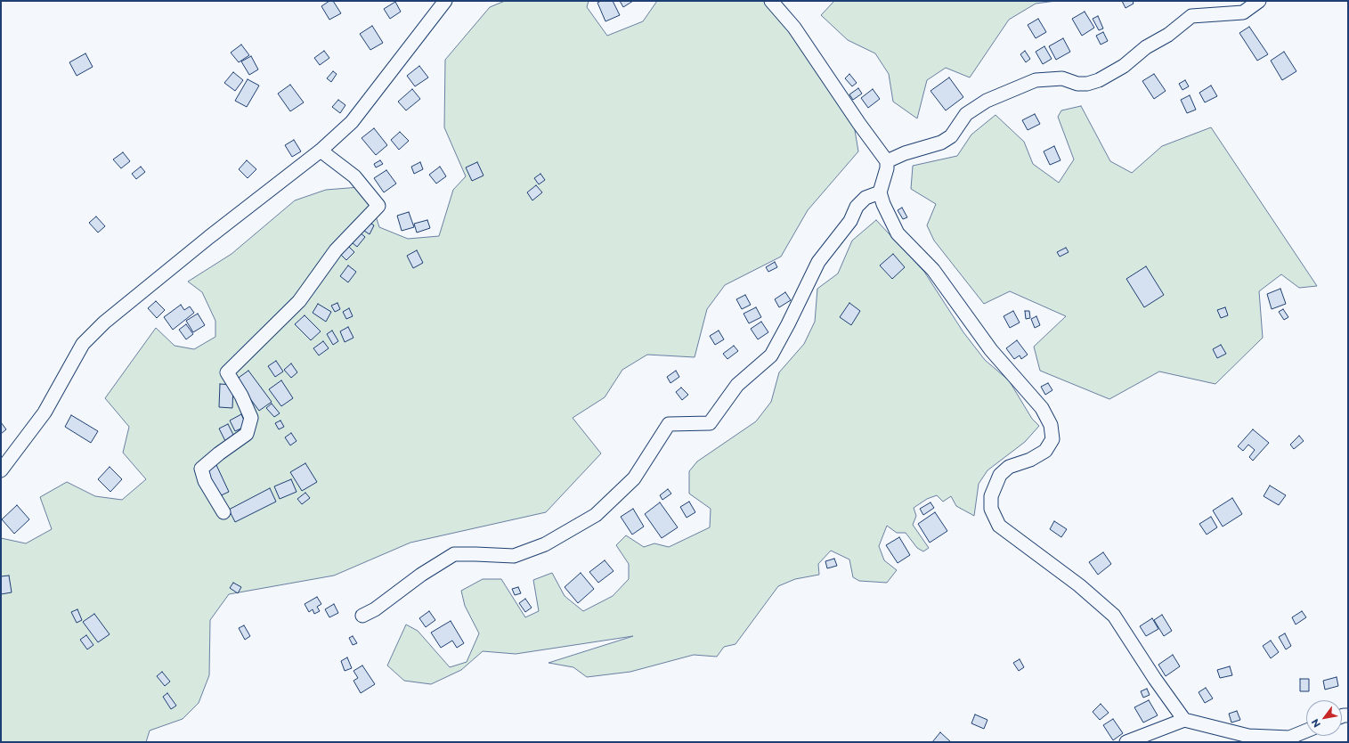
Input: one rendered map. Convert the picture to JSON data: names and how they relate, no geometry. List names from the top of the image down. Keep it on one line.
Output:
{"north":"bottom left"}
